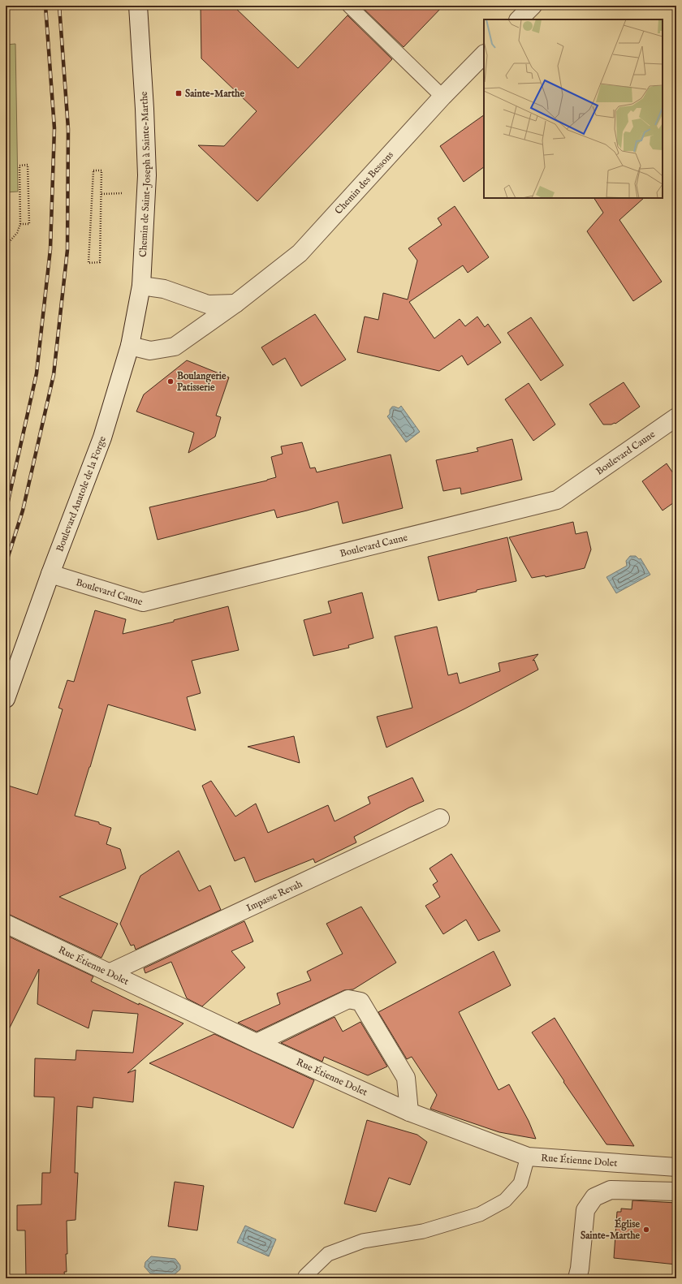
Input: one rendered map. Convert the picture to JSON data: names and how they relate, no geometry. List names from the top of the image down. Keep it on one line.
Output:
{"streets":{"street":["Chemin de Saint-Joseph à Sainte-Marthe","Chemin des Bessons","Boulevard Caune","Boulevard Anatole de la Forge","Impasse Revah","Rue Étienne Dolet"]},"crossings":[["Chemin de Saint-Joseph à Sainte-Marthe","Boulevard Anatole de la Forge"],["Chemin des Bessons","Boulevard Anatole de la Forge"],["Boulevard Caune","Boulevard Anatole de la Forge"],["Impasse Revah","Rue Étienne Dolet"]],"places":{"transit":["Sainte-Marthe"],"other":["Boulangerie Patisserie","Église Sainte-Marthe"]}}
